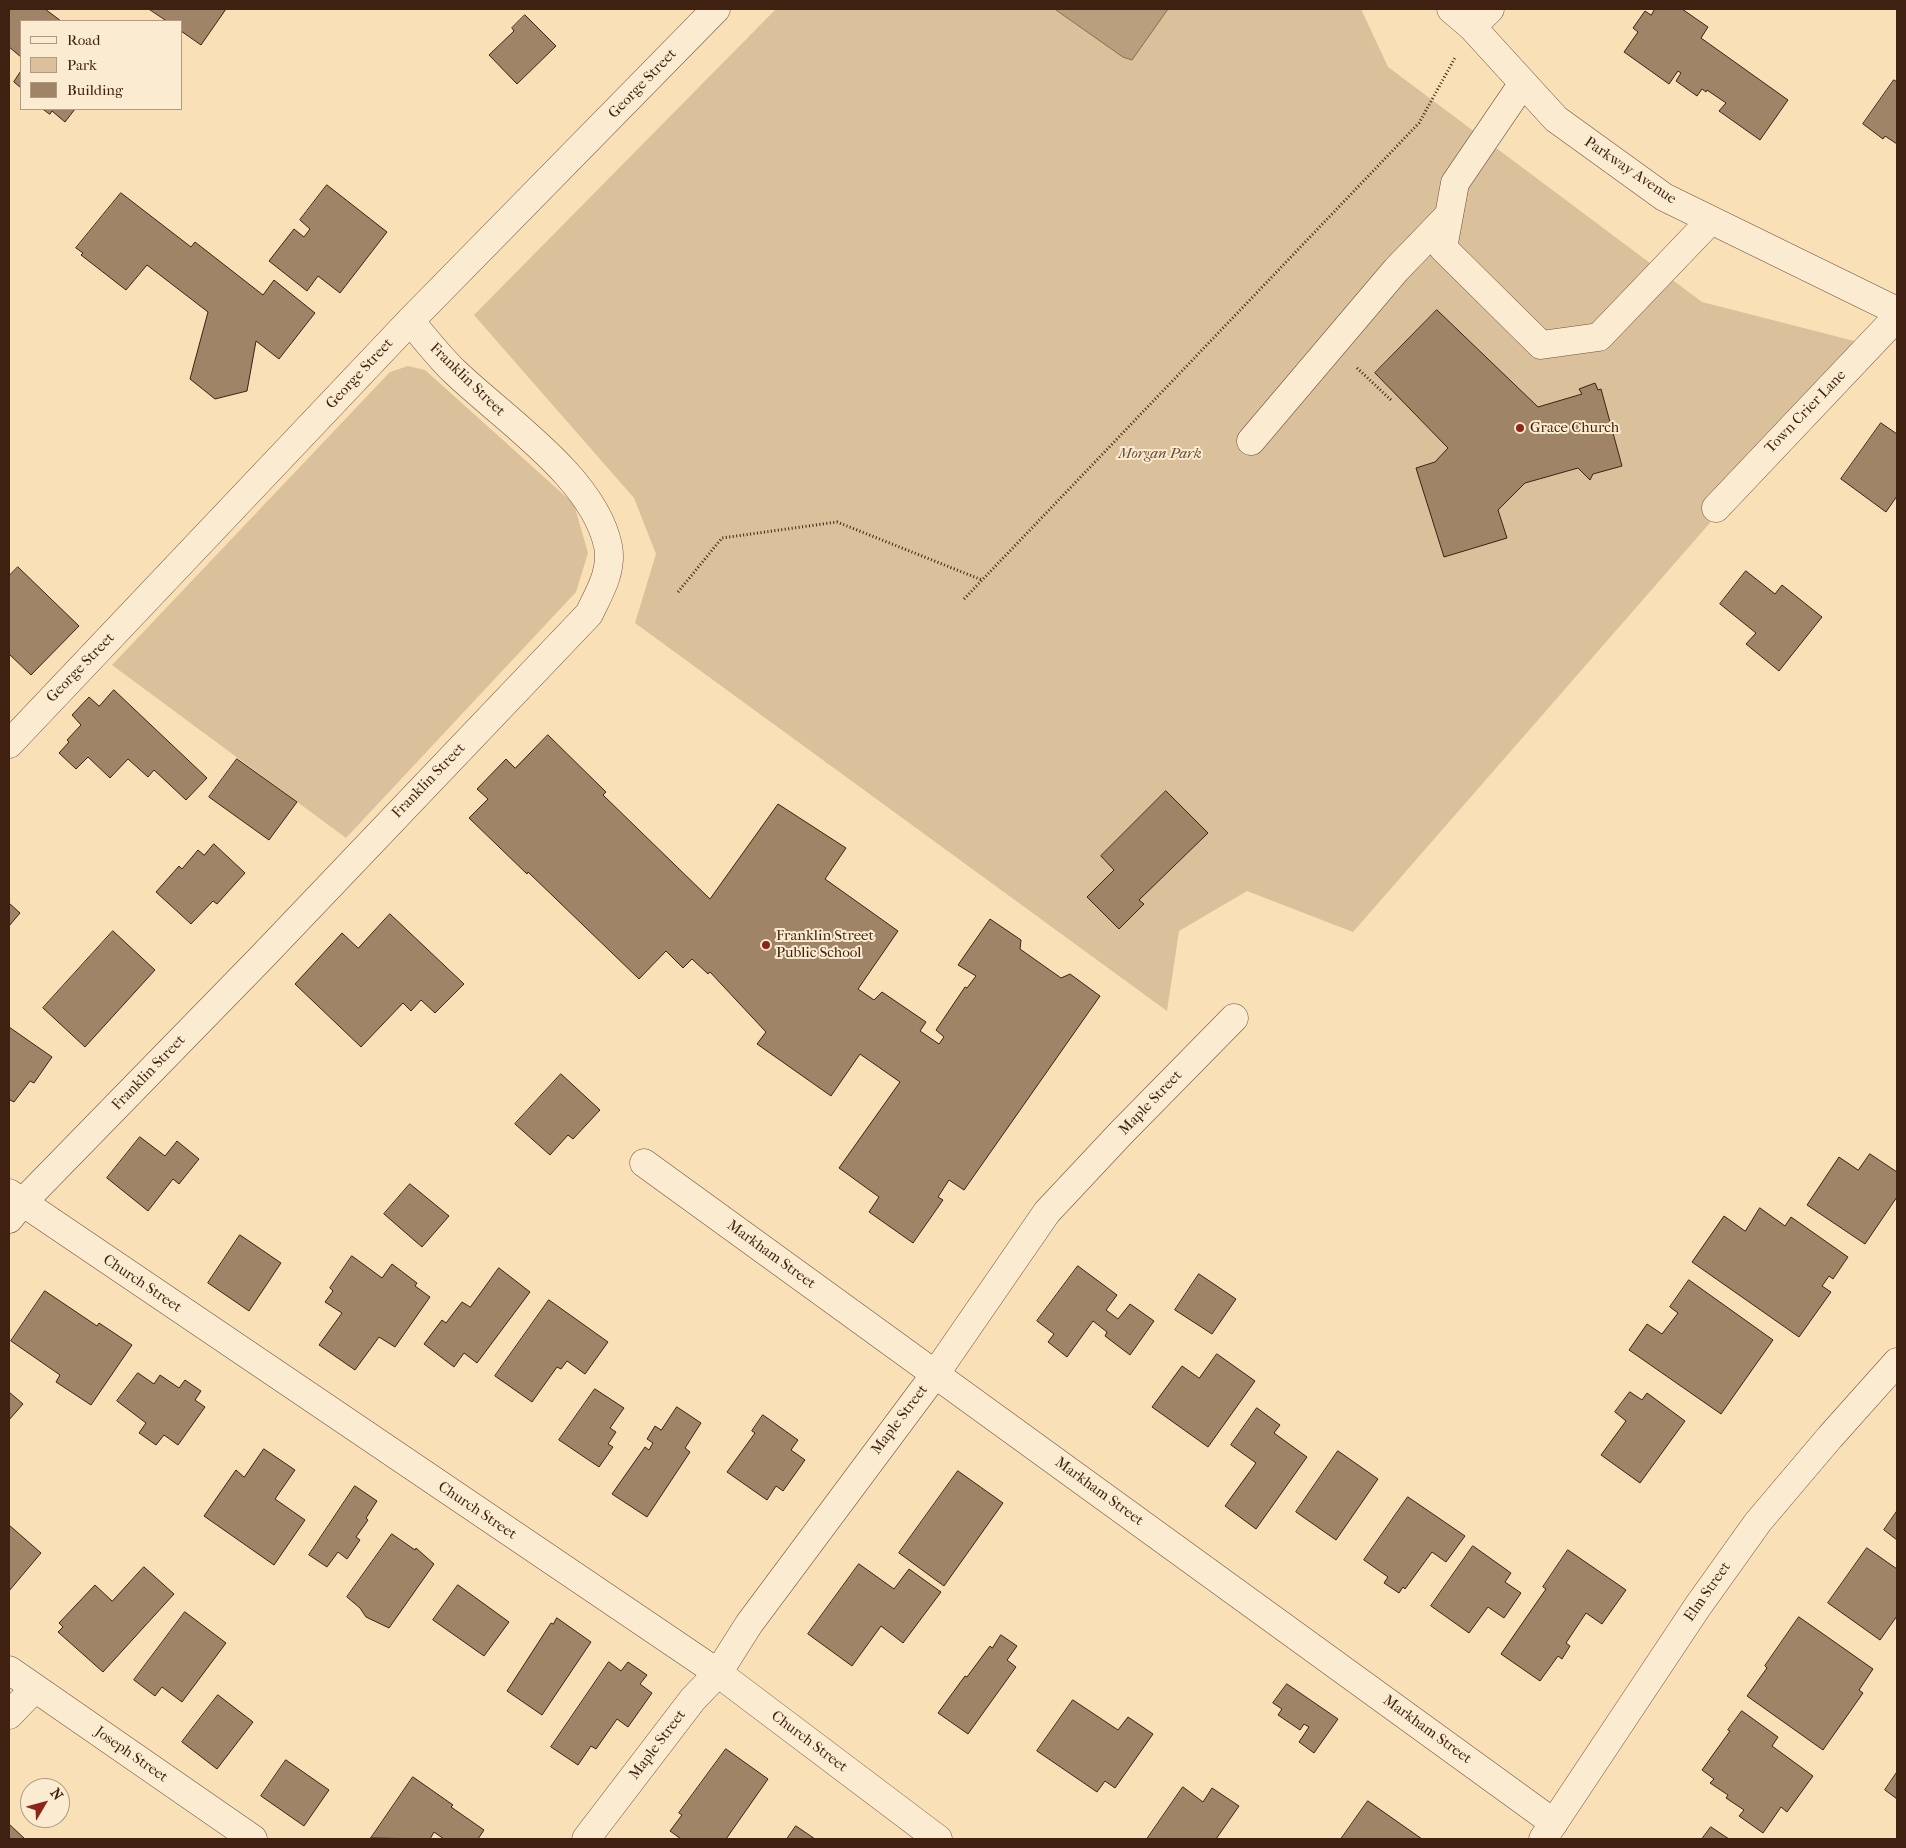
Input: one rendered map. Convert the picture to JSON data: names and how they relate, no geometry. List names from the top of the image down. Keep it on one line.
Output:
{"streets":{"street":["George Street","Parkway Avenue","Franklin Street","Town Crier Lane","Maple Street","Markham Street","Church Street","Elm Street","Joseph Street"]},"crossings":[["George Street","Franklin Street"],["Franklin Street","Church Street"],["Maple Street","Markham Street"],["Maple Street","Church Street"],["Markham Street","Elm Street"]],"parks":["Morgan Park"],"places":["Grace Church","Franklin Street Public School"],"legend":["Road","Park","Building"],"north":"top right"}
